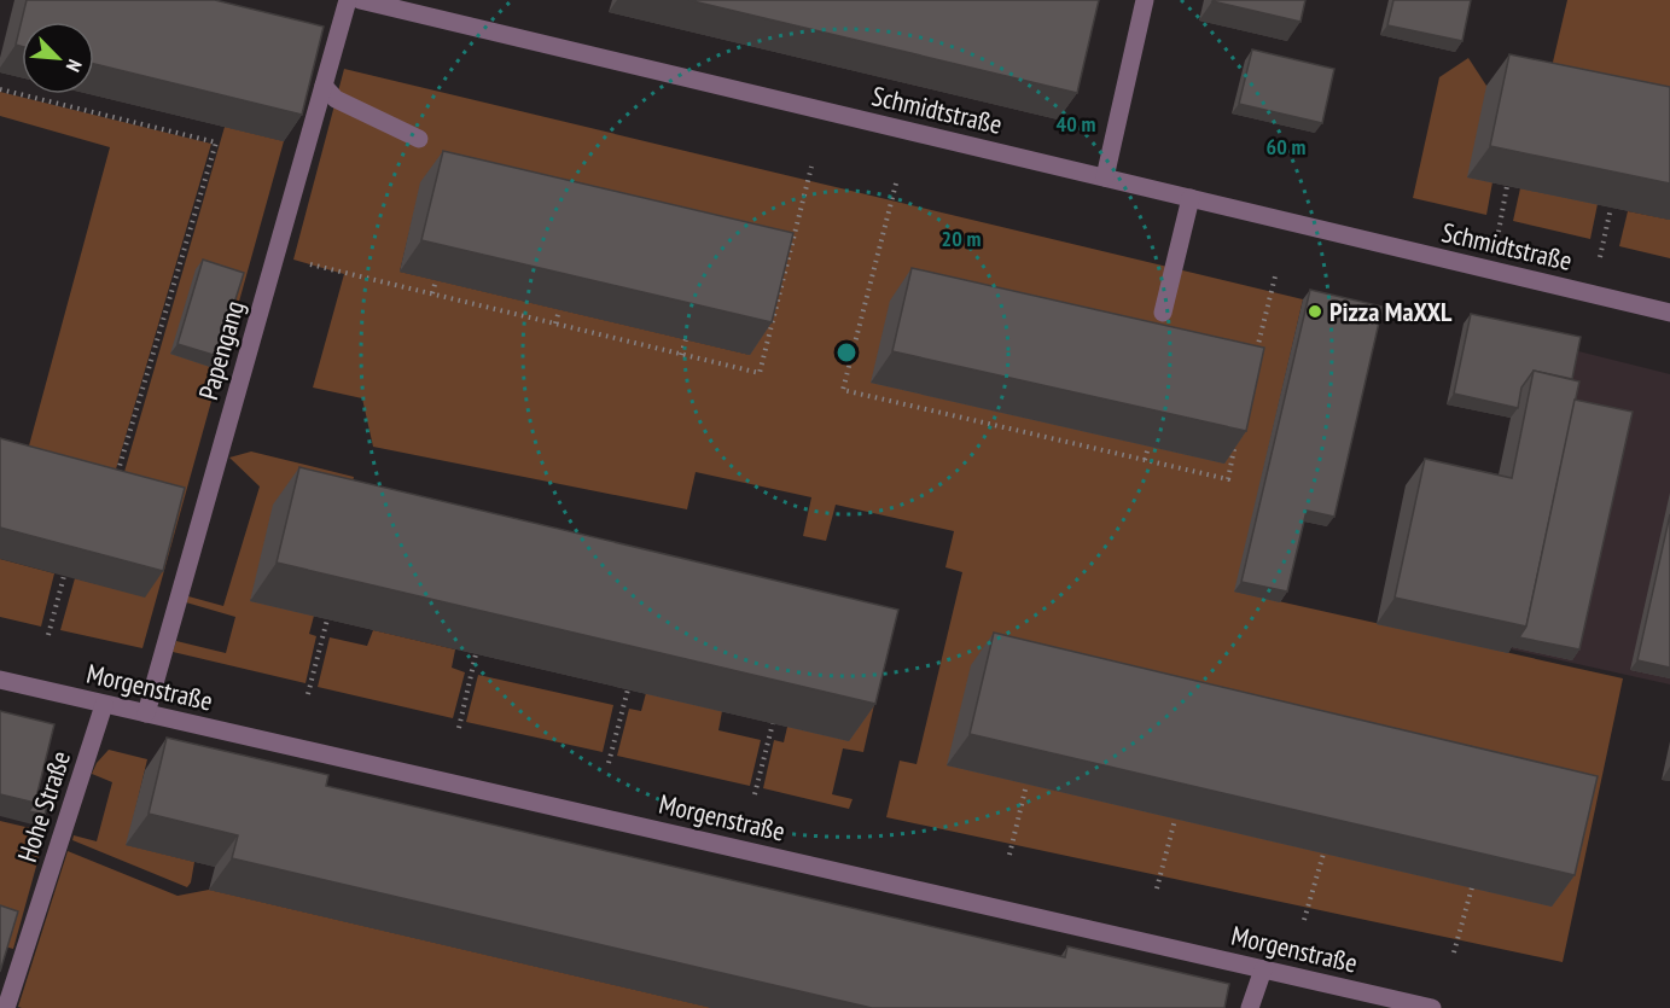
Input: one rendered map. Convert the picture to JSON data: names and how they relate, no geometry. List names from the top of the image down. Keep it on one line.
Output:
{"streets":{"street":["Schmidtstraße","Papengang","Morgenstraße","Hohe Straße"]},"crossings":[["Papengang","Morgenstraße"],["Morgenstraße","Hohe Straße"]],"places":["Pizza MaXXL"],"north":"bottom right","rings":["40 m","60 m","20 m"]}
